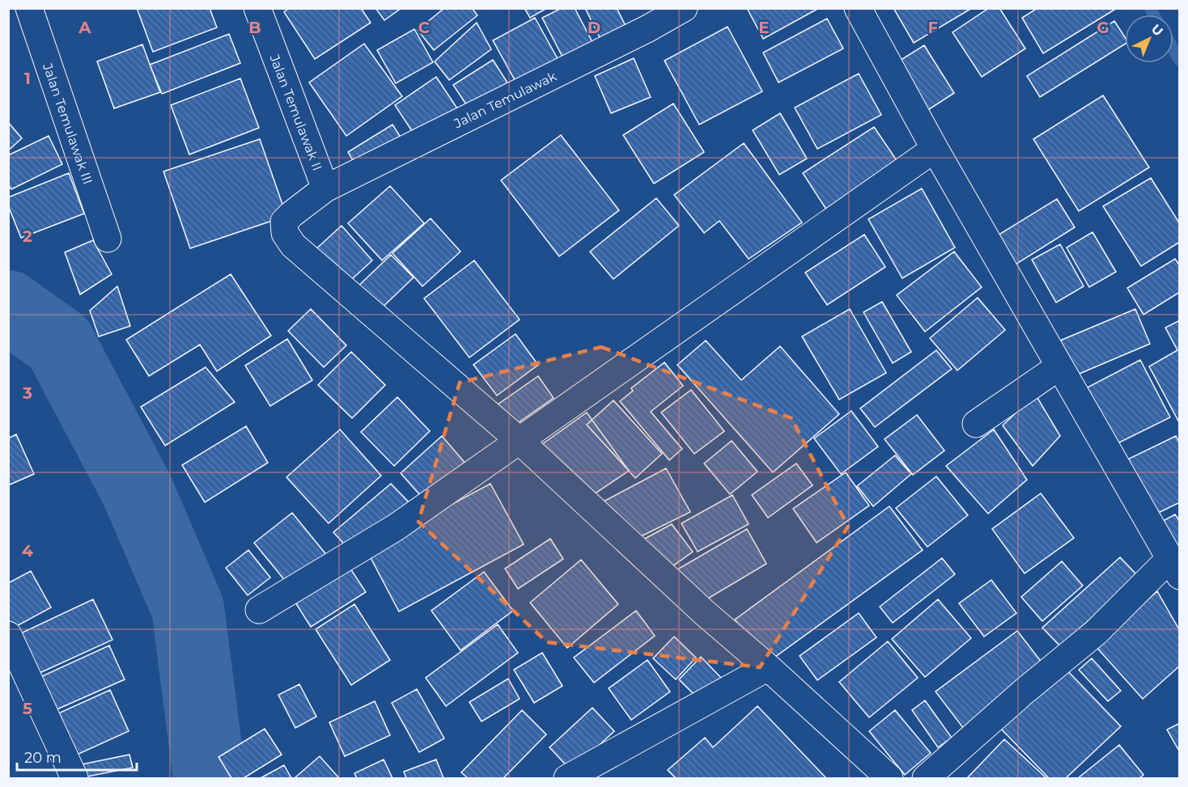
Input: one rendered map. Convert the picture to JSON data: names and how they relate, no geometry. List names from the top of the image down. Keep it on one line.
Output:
{"streets":{"street":["Jalan Temulawak","Jalan Temulawak II","Jalan Temulawak III"]},"crossings":[["Jalan Temulawak","Jalan Temulawak II"]],"scale_bar":"20 m","north":"top right","grid":{"columns":["A","B","C","D","E","F","G"],"rows":["1","2","3","4","5"]}}
